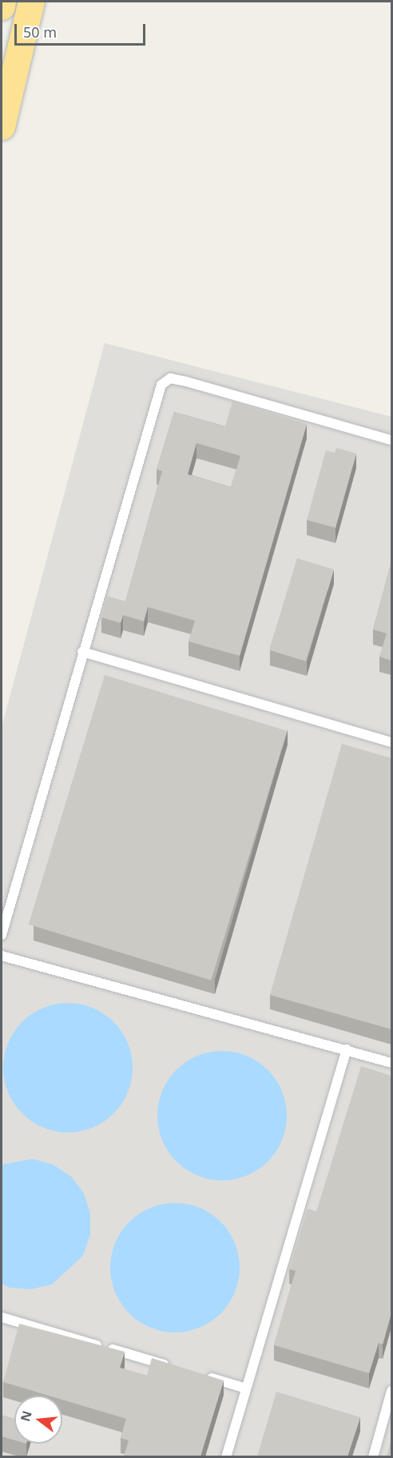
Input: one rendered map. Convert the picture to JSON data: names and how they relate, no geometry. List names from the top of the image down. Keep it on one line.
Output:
{"scale_bar":"50 m","north":"left"}
